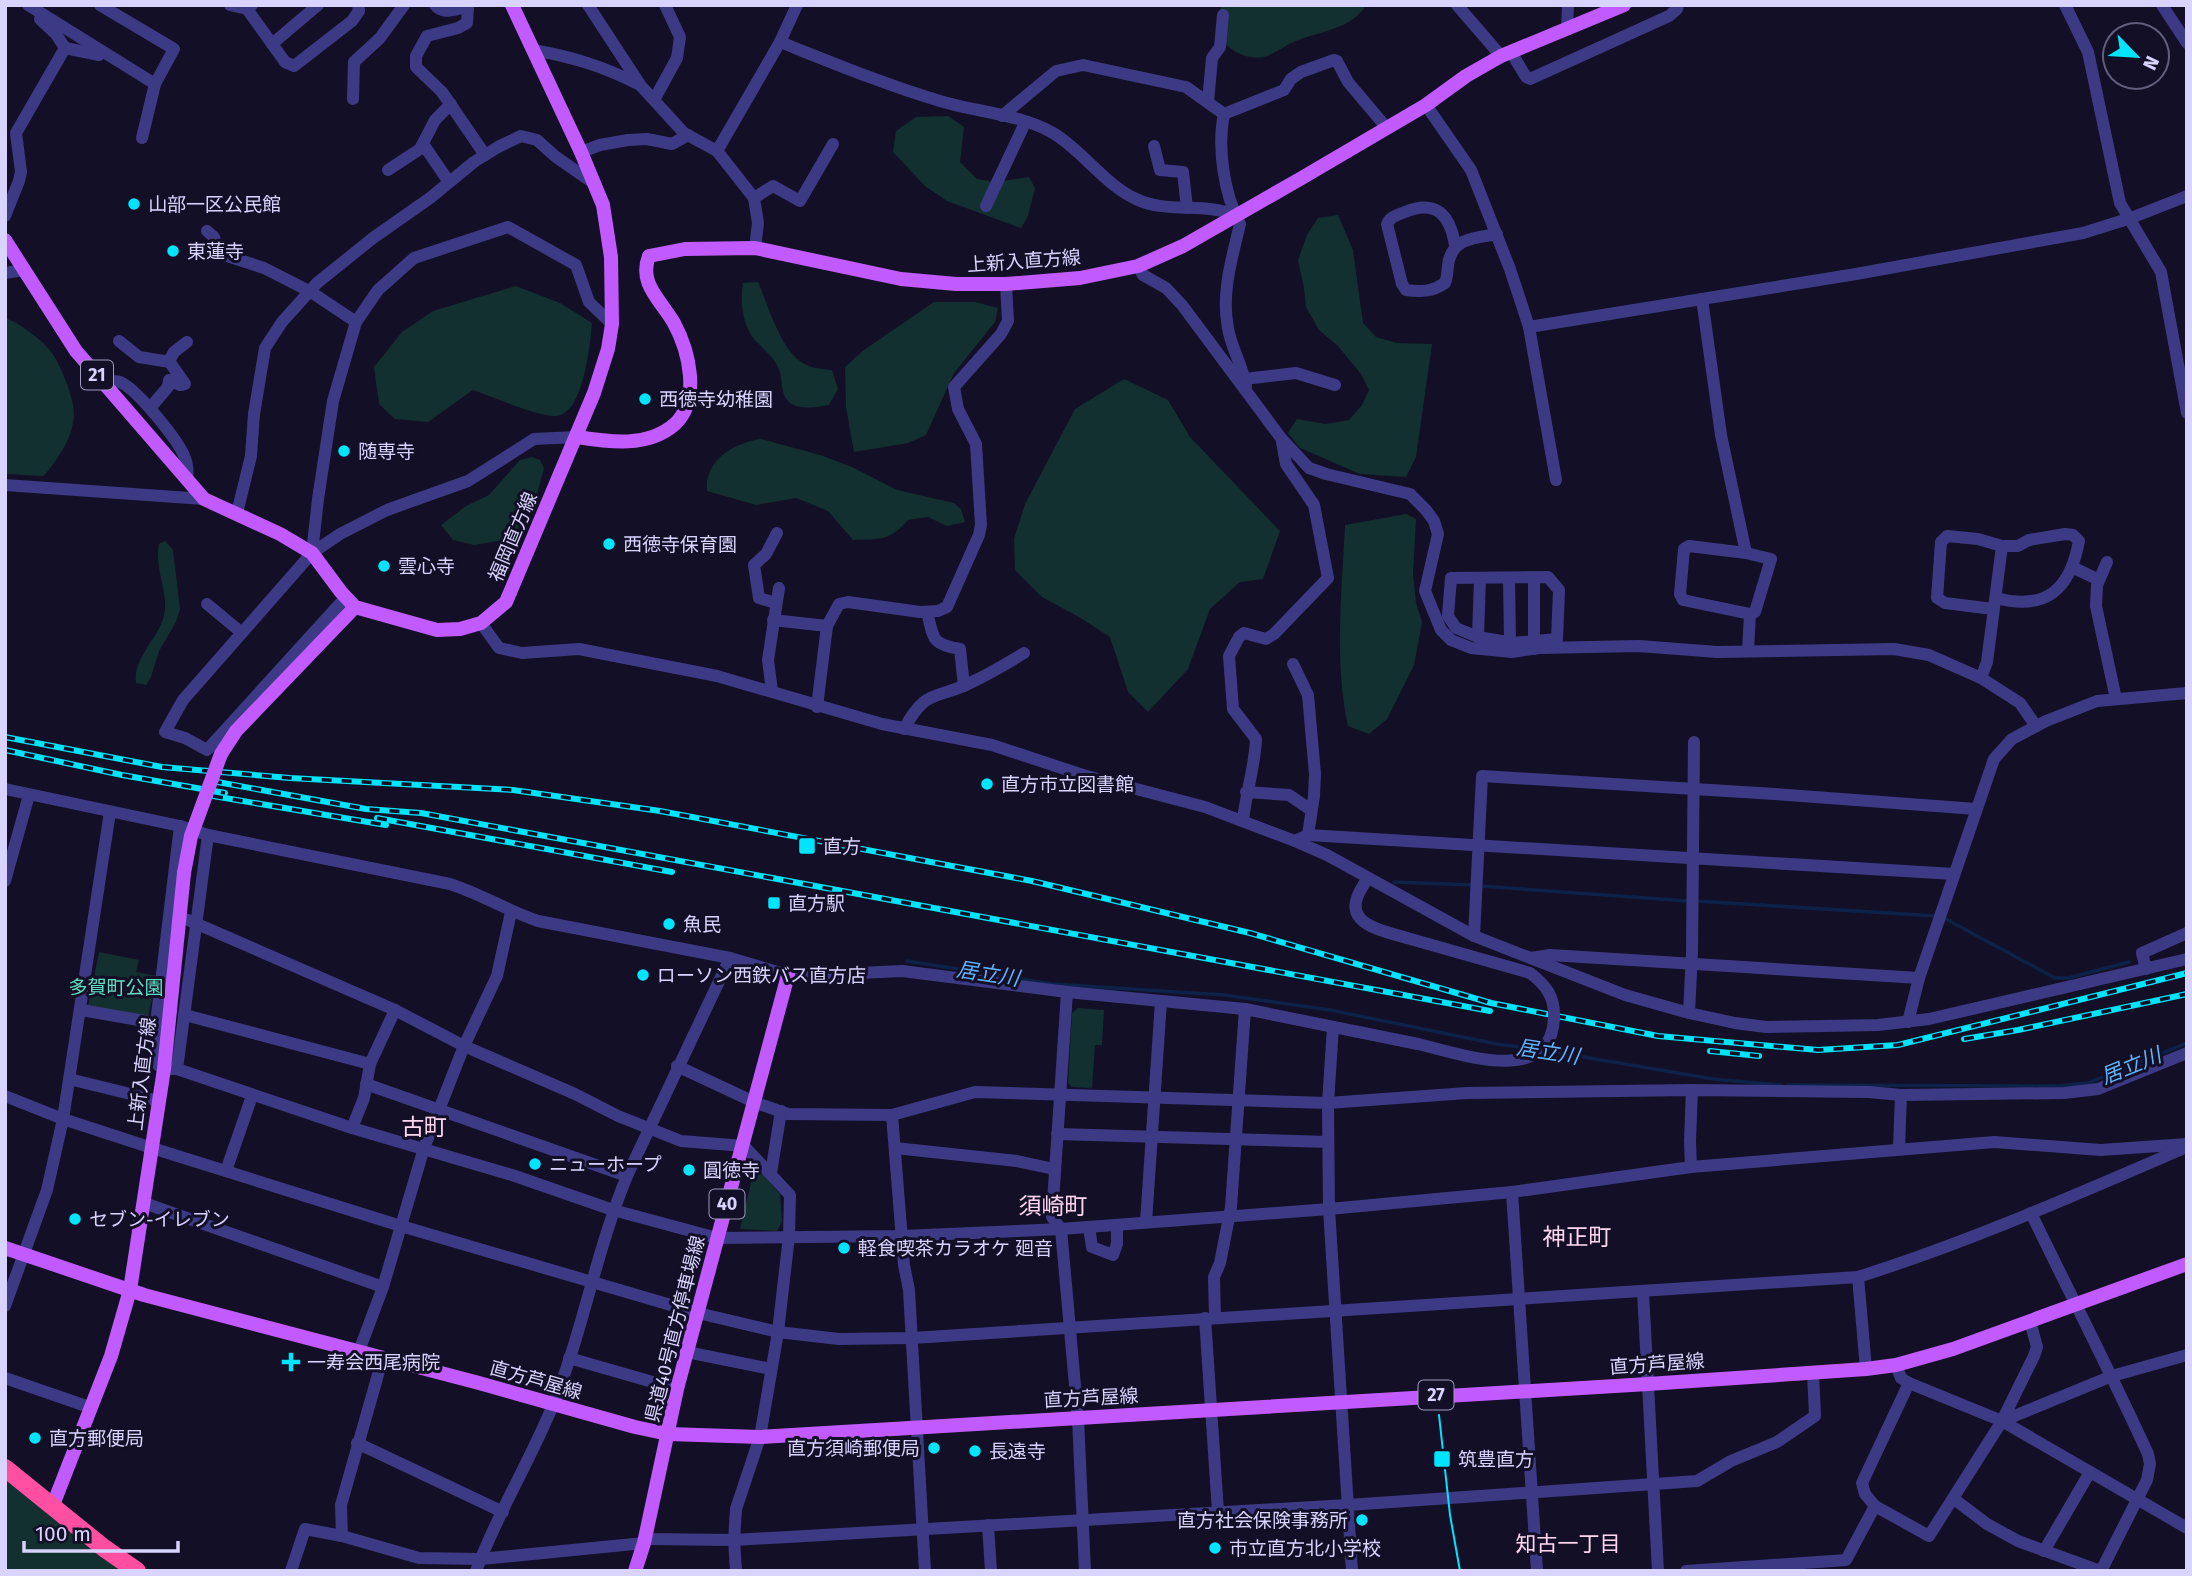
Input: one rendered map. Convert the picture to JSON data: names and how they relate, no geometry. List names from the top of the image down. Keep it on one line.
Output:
{"streets":{"main road":["上新入直方線","21","福岡直方線","40","県道40号直方停車場線","直方芦屋線","27"]},"crossings":[["上新入直方線","21"],["上新入直方線","福岡直方線"],["上新入直方線","直方芦屋線"],["県道40号直方停車場線","直方芦屋線"]],"districts":["古町","須崎町","神正町","知古一丁目"],"water":["居立川"],"parks":["多賀町公園"],"places":{"other":["山部一区公民館","東蓮寺","西徳寺幼稚園","随専寺","西徳寺保育園","雲心寺","直方市立図書館","魚民","ローソン西鉄バス直方店","ニューホープ","圓徳寺","セブン-イレブン","軽食喫茶カラオケ 廻音","直方郵便局","直方須崎郵便局","長遠寺","直方社会保険事務所","市立直方北小学校"],"transit":["直方","直方駅","筑豊直方"],"health":["一寿会西尾病院"]},"scale_bar":"100 m","north":"bottom right"}
